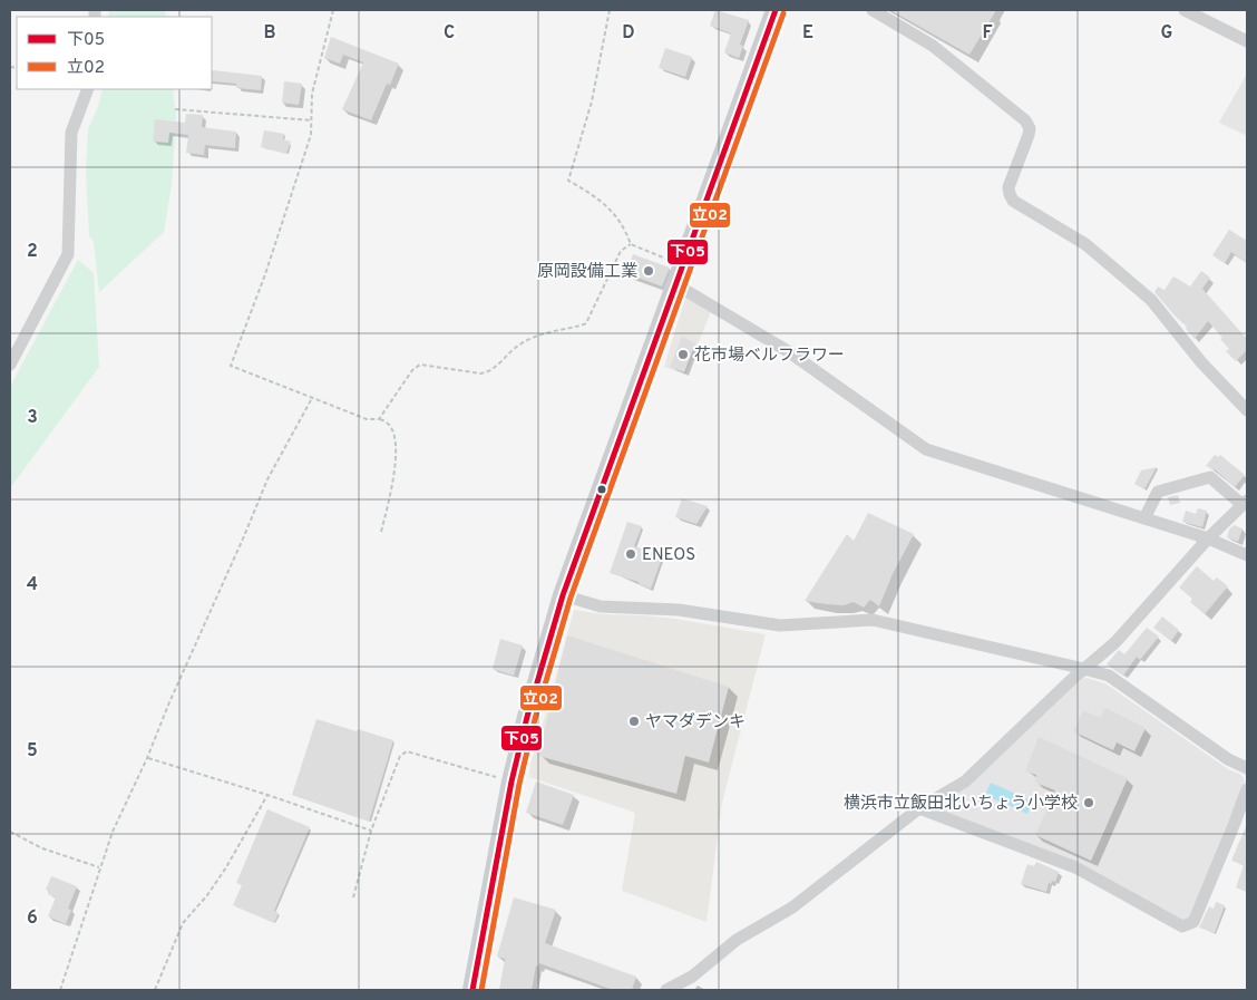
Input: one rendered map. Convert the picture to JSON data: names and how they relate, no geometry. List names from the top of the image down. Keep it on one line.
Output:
{"places":["原岡設備工業","花市場ベルフラワー","ENEOS","ヤマダデンキ","横浜市立飯田北いちょう小学校"],"lines":["transit line 下05","transit line 立02"],"legend":["下05","立02"],"grid":{"columns":["B","C","D","E","F","G"],"rows":["2","3","4","5","6"]}}
